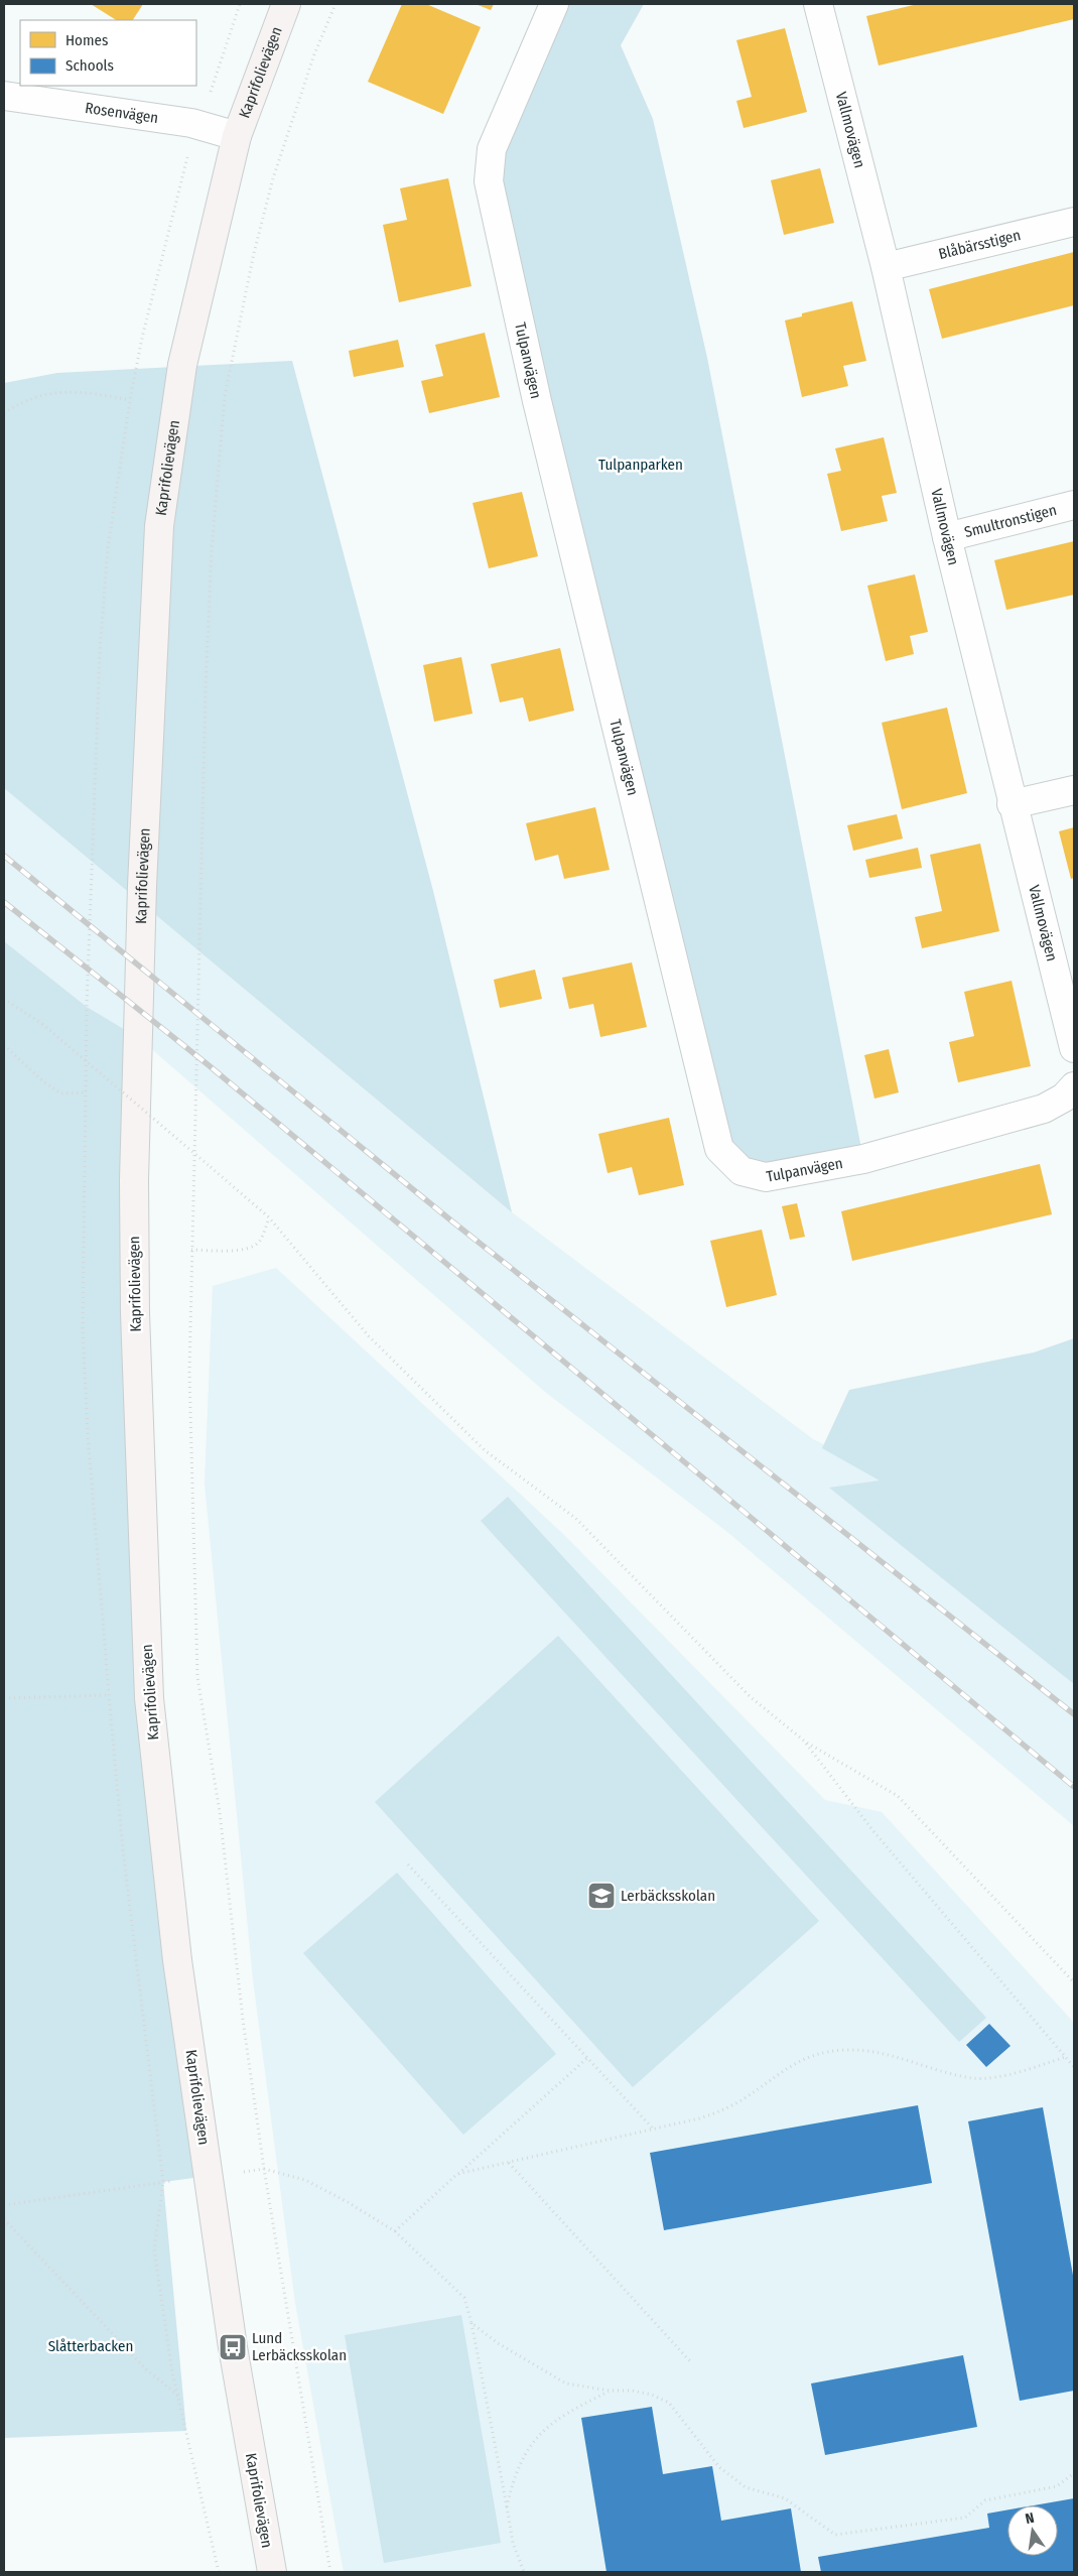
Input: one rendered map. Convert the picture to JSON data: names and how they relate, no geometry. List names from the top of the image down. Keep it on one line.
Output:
{"streets":{"main road":["Kaprifolievägen"],"street":["Rosenvägen","Vallmovägen","Blåbärsstigen","Tulpanvägen","Smultronstigen"]},"crossings":[["Kaprifolievägen","Rosenvägen"],["Vallmovägen","Blåbärsstigen"],["Vallmovägen","Smultronstigen"]],"parks":["Tulpanparken","Slåtterbacken"],"places":{"school or university":["Lerbäcksskolan"],"bus stop":["Lund Lerbäcksskolan"]},"legend":["Homes","Schools"],"north":"top"}
